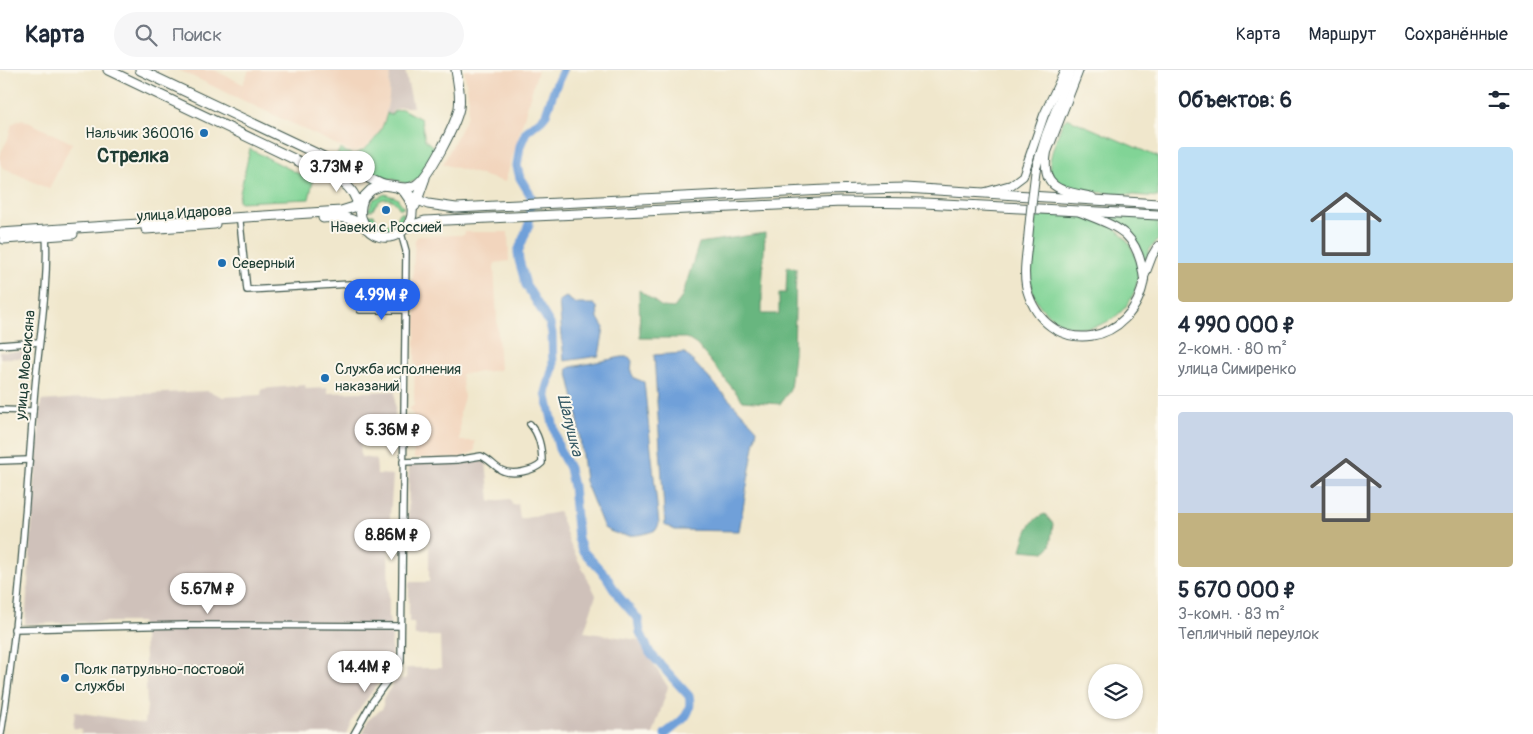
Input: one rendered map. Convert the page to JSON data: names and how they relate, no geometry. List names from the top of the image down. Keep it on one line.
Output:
{"streets":{"main road":["улица Идарова"],"street":["улица Мовсисяна"]},"crossings":[["улица Идарова","улица Мовсисяна"]],"districts":["Стрелка"],"water":["Шалушка"],"places":["Нальчик 360016","Навеки с Россией","Северный","Служба исполнения наказаний","Полк патрульно-постовой службы"],"page":{"header":"Карта","search":"Поиск","nav":["Карта","Маршрут","Сохранённые"],"heading":"Объектов: 6","list":[{"name":"4 990 000 ₽","note":"2-комн. · 80 m² · улица Симиренко"},{"name":"5 670 000 ₽","note":"3-комн. · 83 m² · Тепличный переулок"}],"price":["3.73M ₽","4.99M ₽","5.36M ₽","8.86M ₽","5.67M ₽","14.4M ₽"]}}
